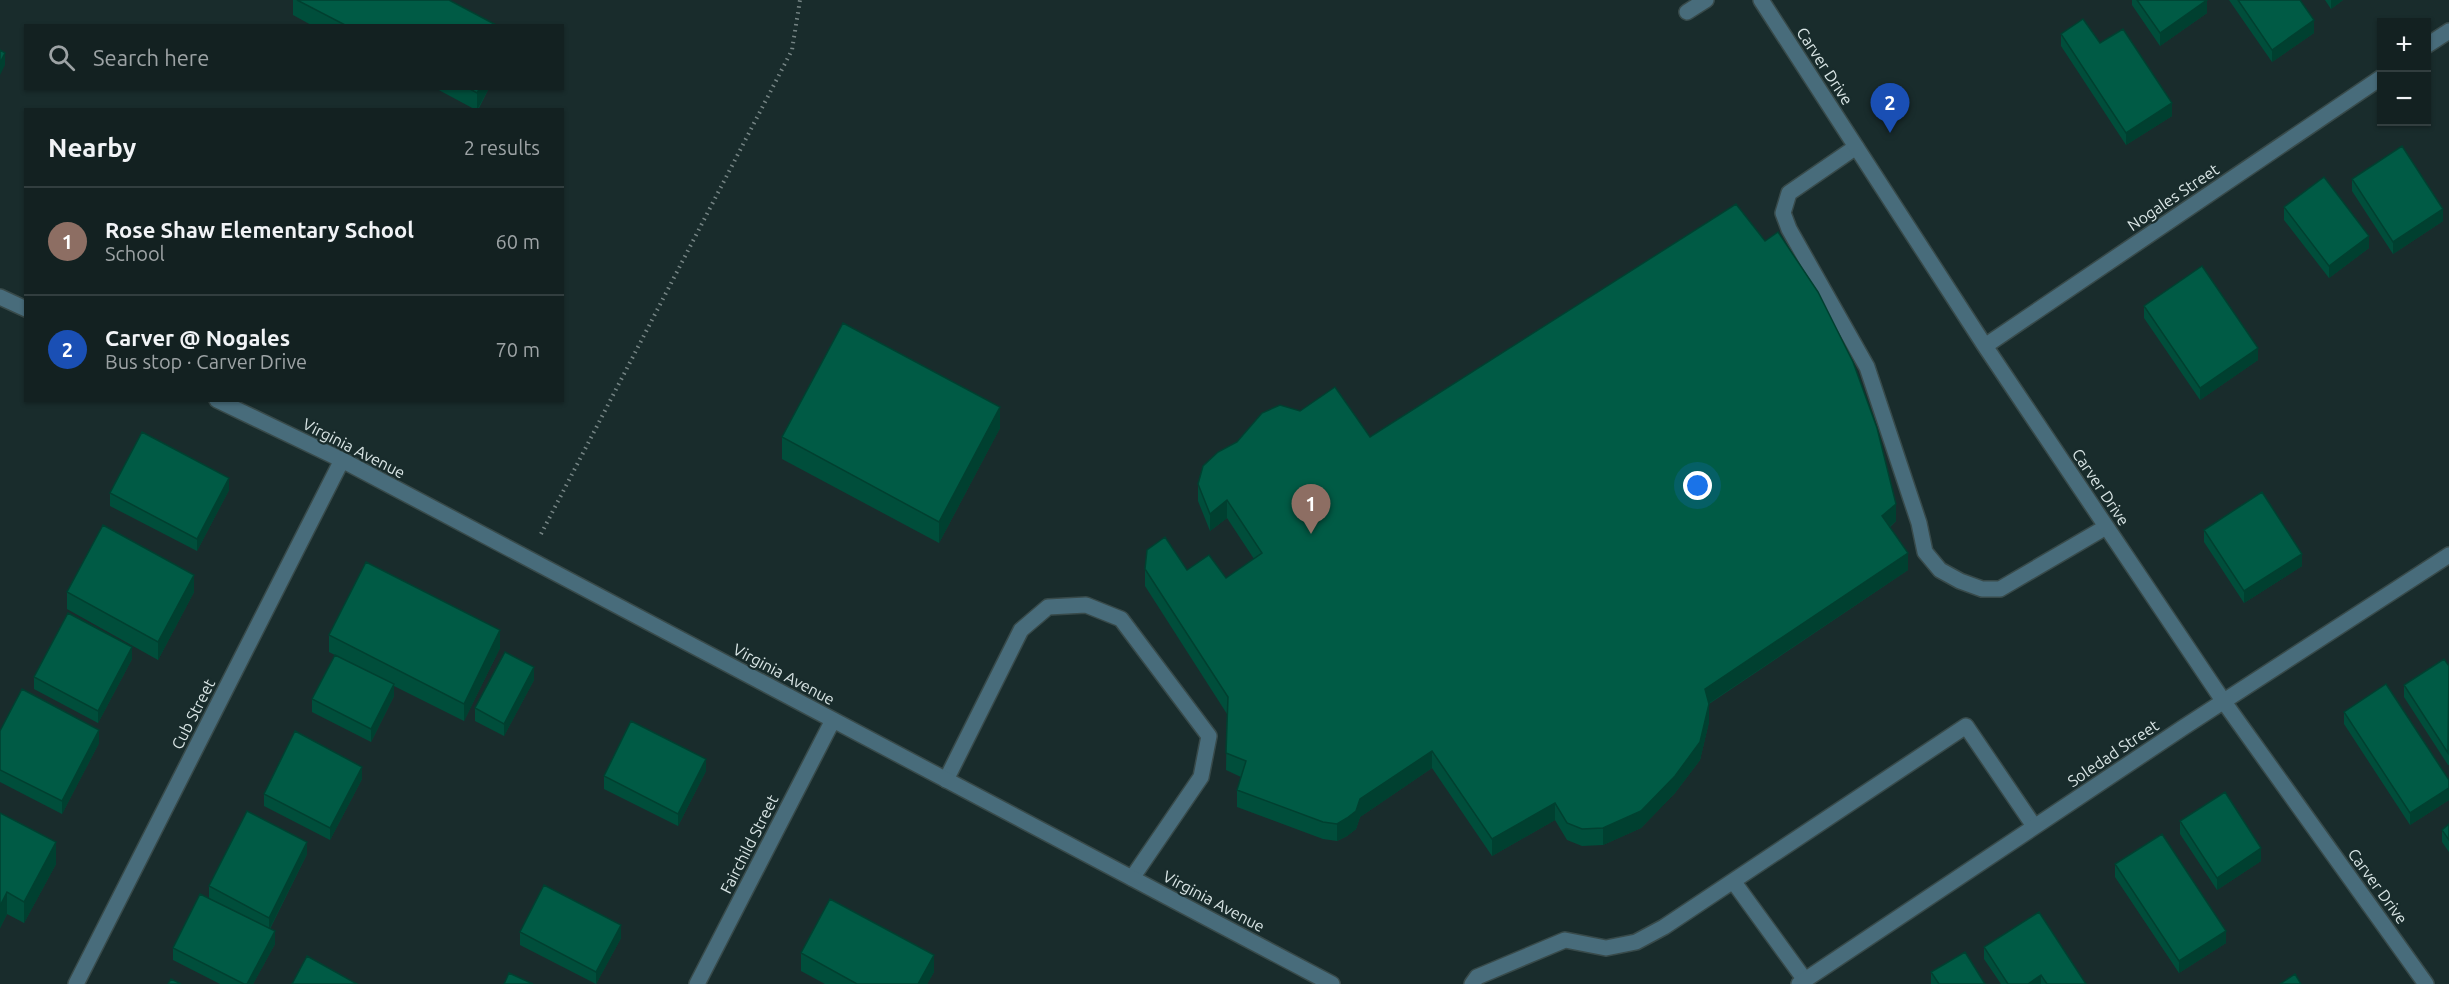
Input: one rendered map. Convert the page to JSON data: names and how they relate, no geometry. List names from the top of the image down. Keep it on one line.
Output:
{"streets":{"street":["Carver Drive","Nogales Street","Virginia Avenue","Cub Street","Soledad Street","Fairchild Street"]},"crossings":[["Carver Drive","Nogales Street"],["Carver Drive","Soledad Street"],["Virginia Avenue","Cub Street"],["Virginia Avenue","Fairchild Street"]],"page":{"map_buttons":["+","−"],"search":"Search here","pins":["2","1"],"heading":["Nearby","2 results"],"list":[{"mark":"1","name":"Rose Shaw Elementary School","note":"School","value":"60 m"},{"mark":"2","name":"Carver @ Nogales","note":"Bus stop · Carver Drive","value":"70 m"}]}}
